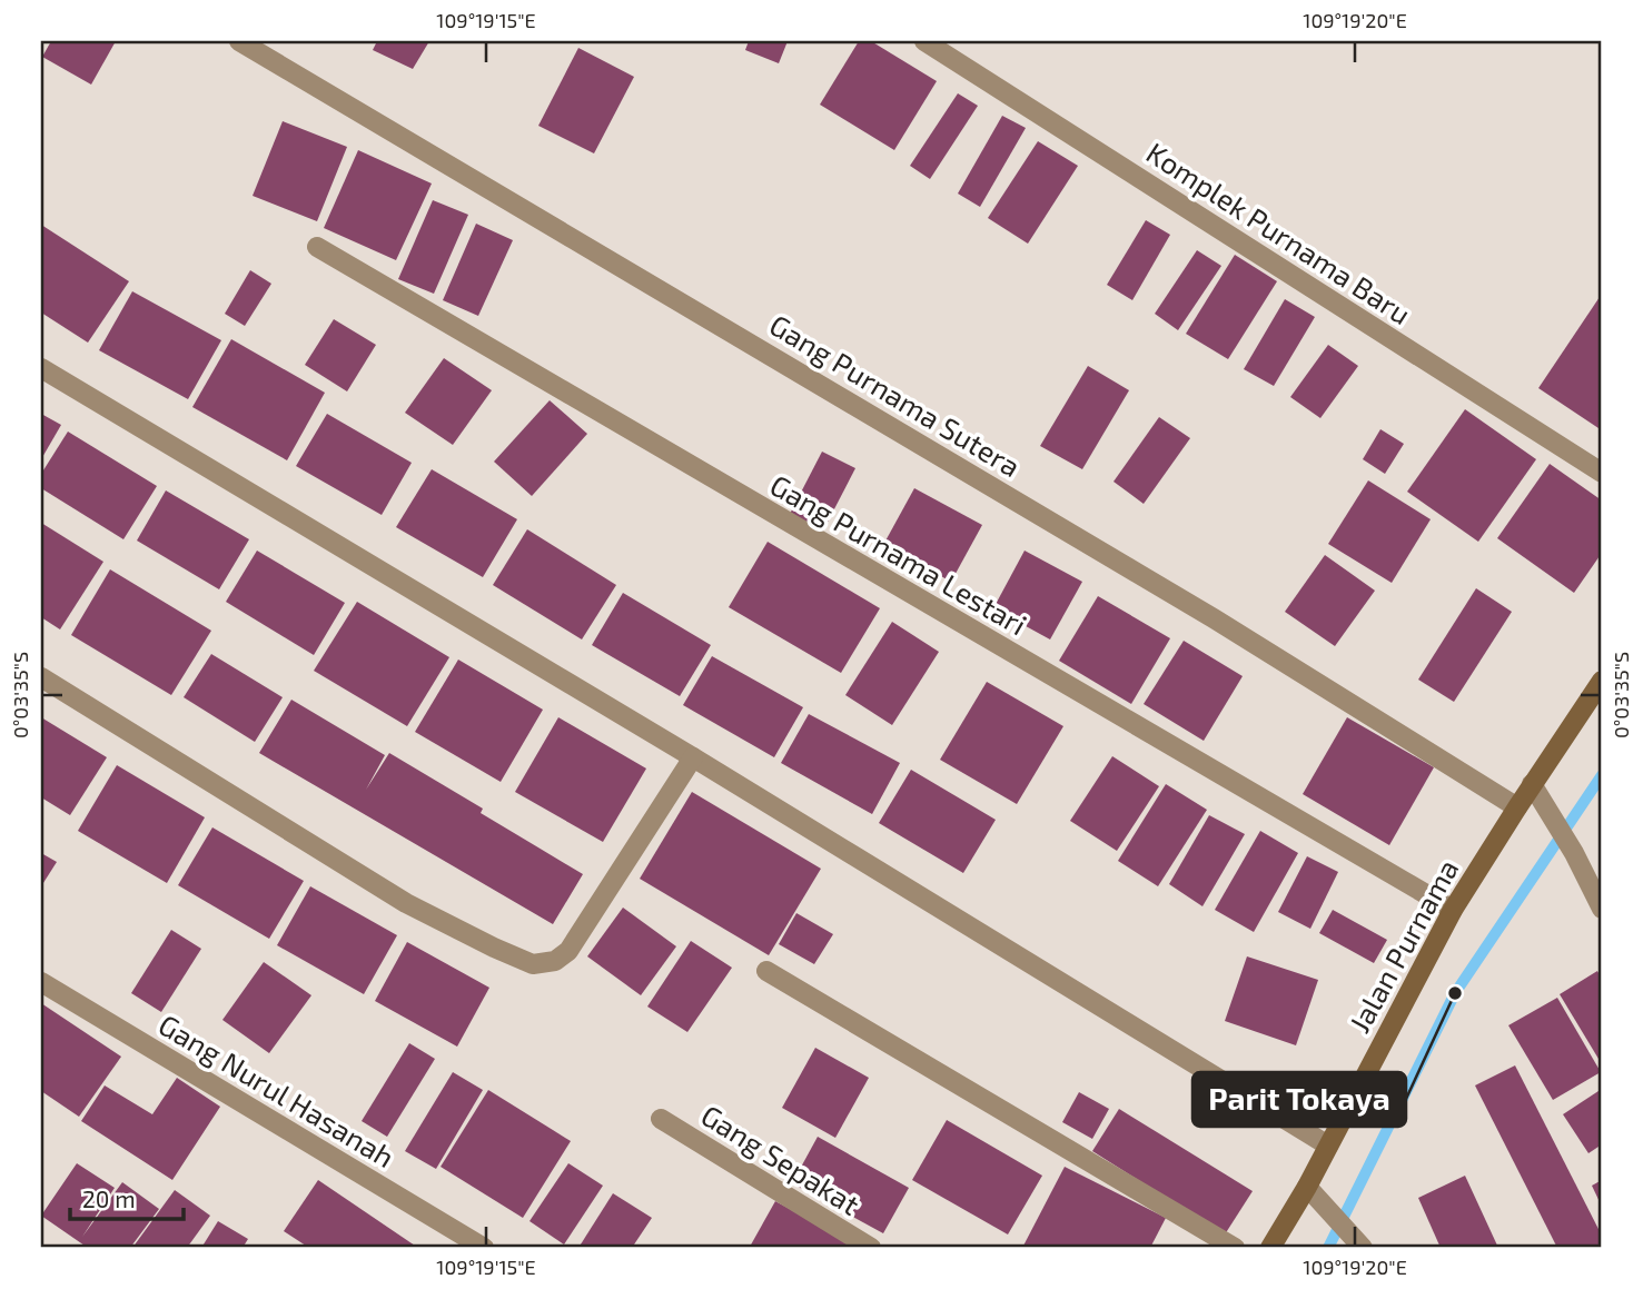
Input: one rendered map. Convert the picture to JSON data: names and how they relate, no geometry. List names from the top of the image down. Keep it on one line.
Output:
{"streets":{"street":["Komplek Purnama Baru","Gang Purnama Sutera","Gang Purnama Lestari","Jalan Purnama","Gang Nurul Hasanah","Gang Sepakat"]},"crossings":[["Gang Purnama Sutera","Jalan Purnama"],["Gang Purnama Lestari","Jalan Purnama"]],"places":["Parit Tokaya"],"scale_bar":"20 m","coordinates":["109°19'15\"E","109°19'20\"E","0°03'35\"S"]}
